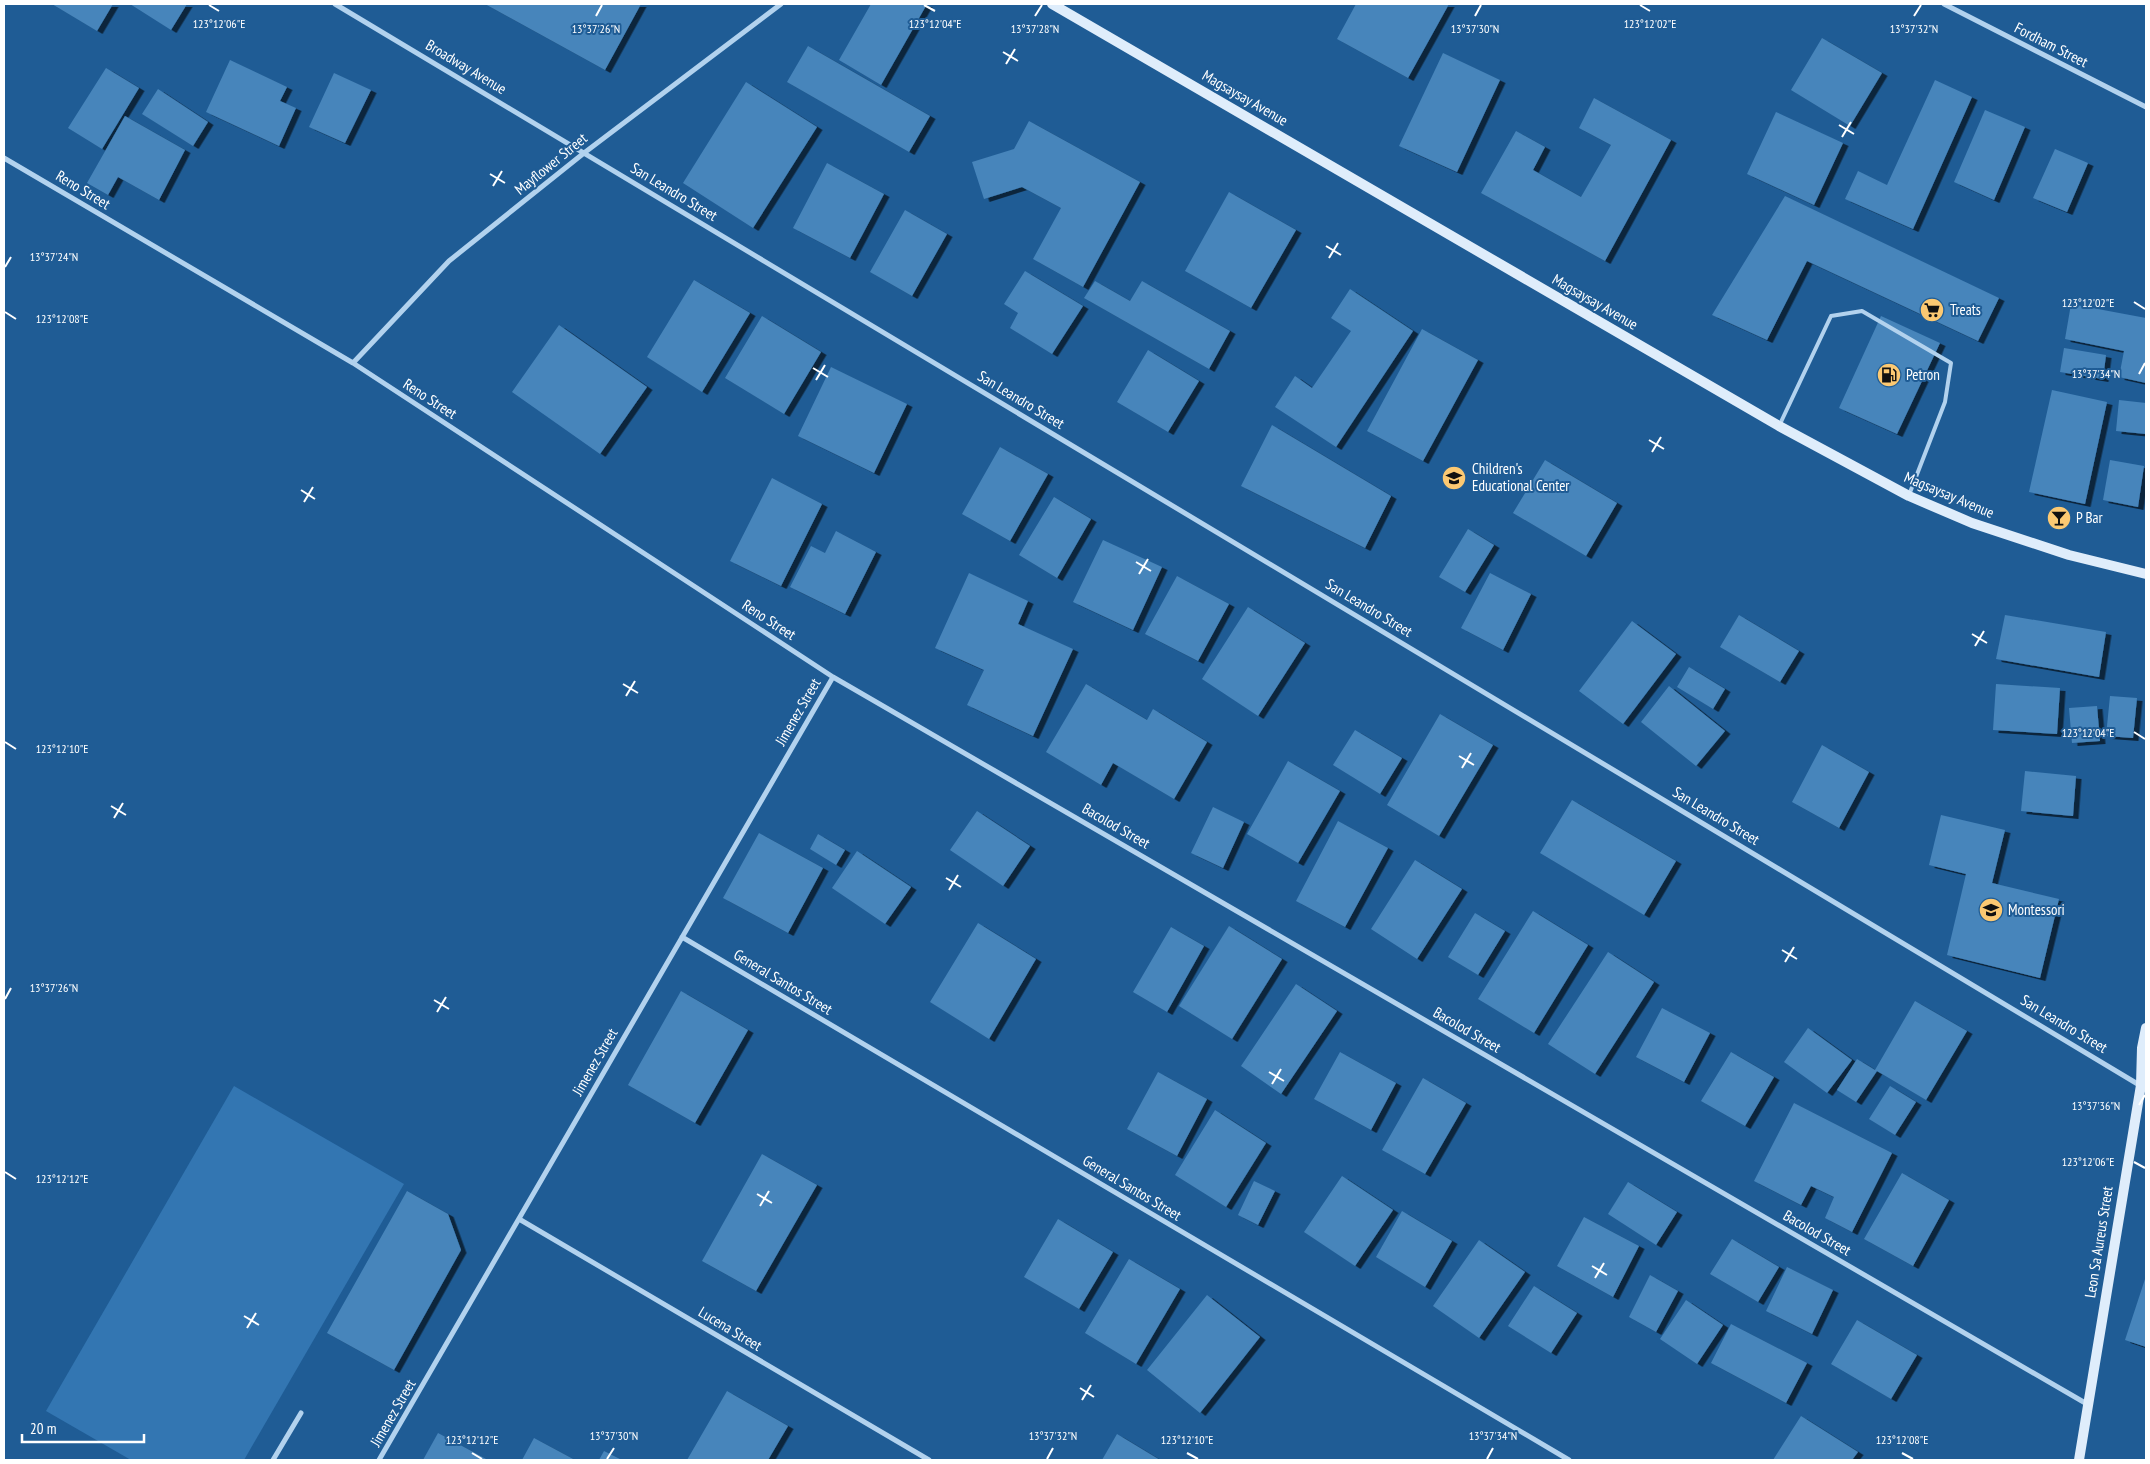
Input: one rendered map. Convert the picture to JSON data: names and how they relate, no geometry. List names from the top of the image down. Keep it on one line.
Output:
{"streets":{"main road":["Magsaysay Avenue","Leon Sa Aureus Street"],"street":["Fordham Street","Broadway Avenue","Mayflower Street","Reno Street","San Leandro Street","Jimenez Street","Bacolod Street","General Santos Street","Lucena Street"]},"crossings":[["Broadway Avenue","Mayflower Street"],["Broadway Avenue","San Leandro Street"],["Mayflower Street","Reno Street"],["Mayflower Street","San Leandro Street"],["Reno Street","Jimenez Street"],["Reno Street","Bacolod Street"],["San Leandro Street","Leon Sa Aureus Street"],["Jimenez Street","Bacolod Street"],["Jimenez Street","General Santos Street"],["Jimenez Street","Lucena Street"],["Bacolod Street","Leon Sa Aureus Street"]],"places":{"supermarket":["Treats"],"fuel station":["Petron"],"school or university":["Children's Educational Center","Montessori"],"bar":["P Bar"]},"scale_bar":"20 m","coordinates":["123°12'06\"E","123°12'04\"E","123°12'02\"E","13°37'26\"N","13°37'28\"N","13°37'30\"N","13°37'32\"N","13°37'24\"N","123°12'08\"E","13°37'34\"N","123°12'10\"E","13°37'36\"N","123°12'12\"E"]}
